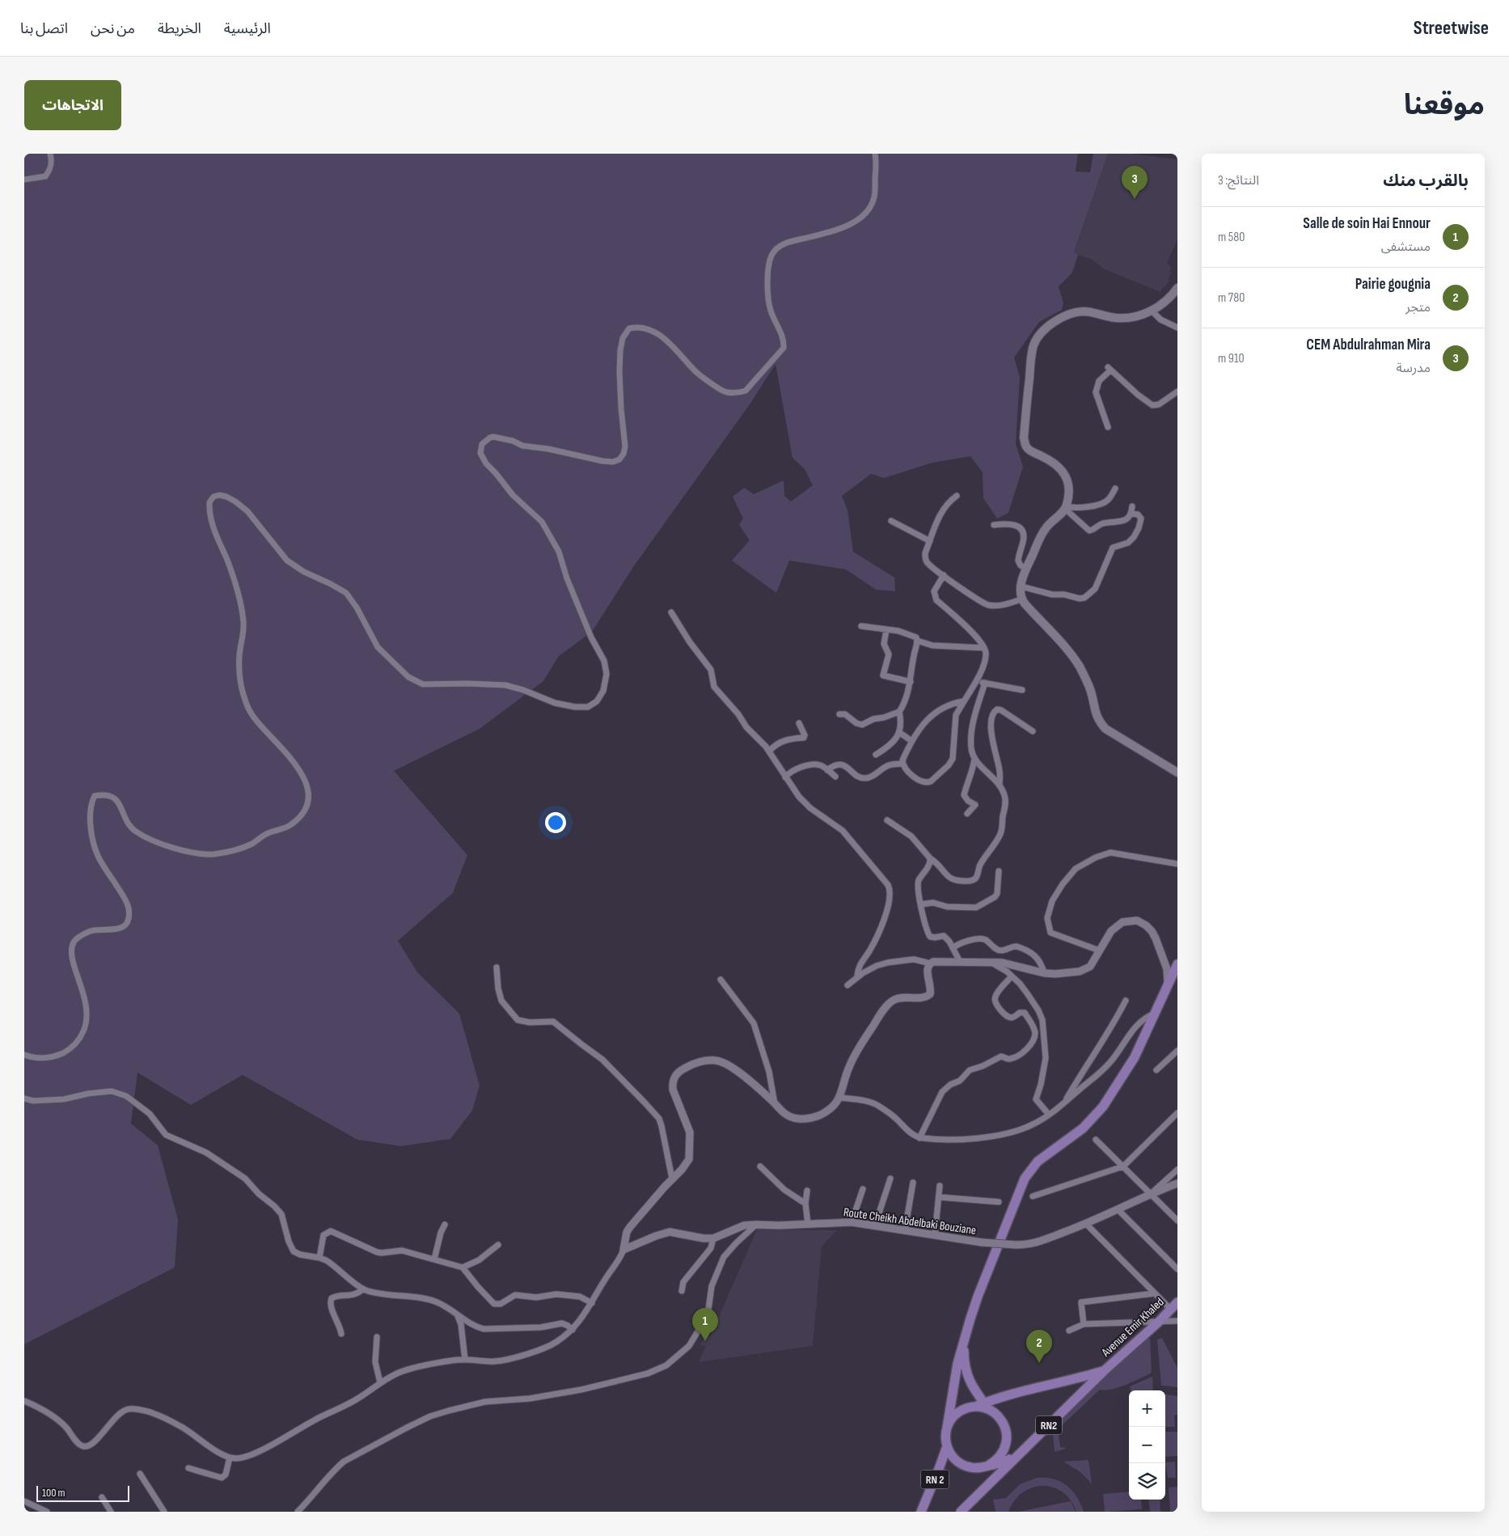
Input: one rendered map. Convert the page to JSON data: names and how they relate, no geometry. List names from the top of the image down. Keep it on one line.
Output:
{"streets":{"main road":["Avenue Emir Khaled","RN2","RN 2"],"street":["Route Cheikh Abdelbaki Bouziane"]},"crossings":[["Avenue Emir Khaled","RN2"],["RN2","RN 2"]],"scale_bar":"100 m","page":{"header":"Streetwise","nav":["الرئيسية","الخريطة","من نحن","اتصل بنا"],"title":"موقعنا","buttons":"الاتجاهات","heading":["بالقرب منك","النتائج: 3"],"pins":["3","1","2"],"list":[{"mark":"1","name":"Salle de soin Hai Ennour","note":"مستشفى","value":"580 m"},{"mark":"2","name":"Pairie gougnia","note":"متجر","value":"780 m"},{"mark":"3","name":"CEM Abdulrahman Mira","note":"مدرسة","value":"910 m"}],"map_buttons":["+","−"],"scale":"100 m"}}
